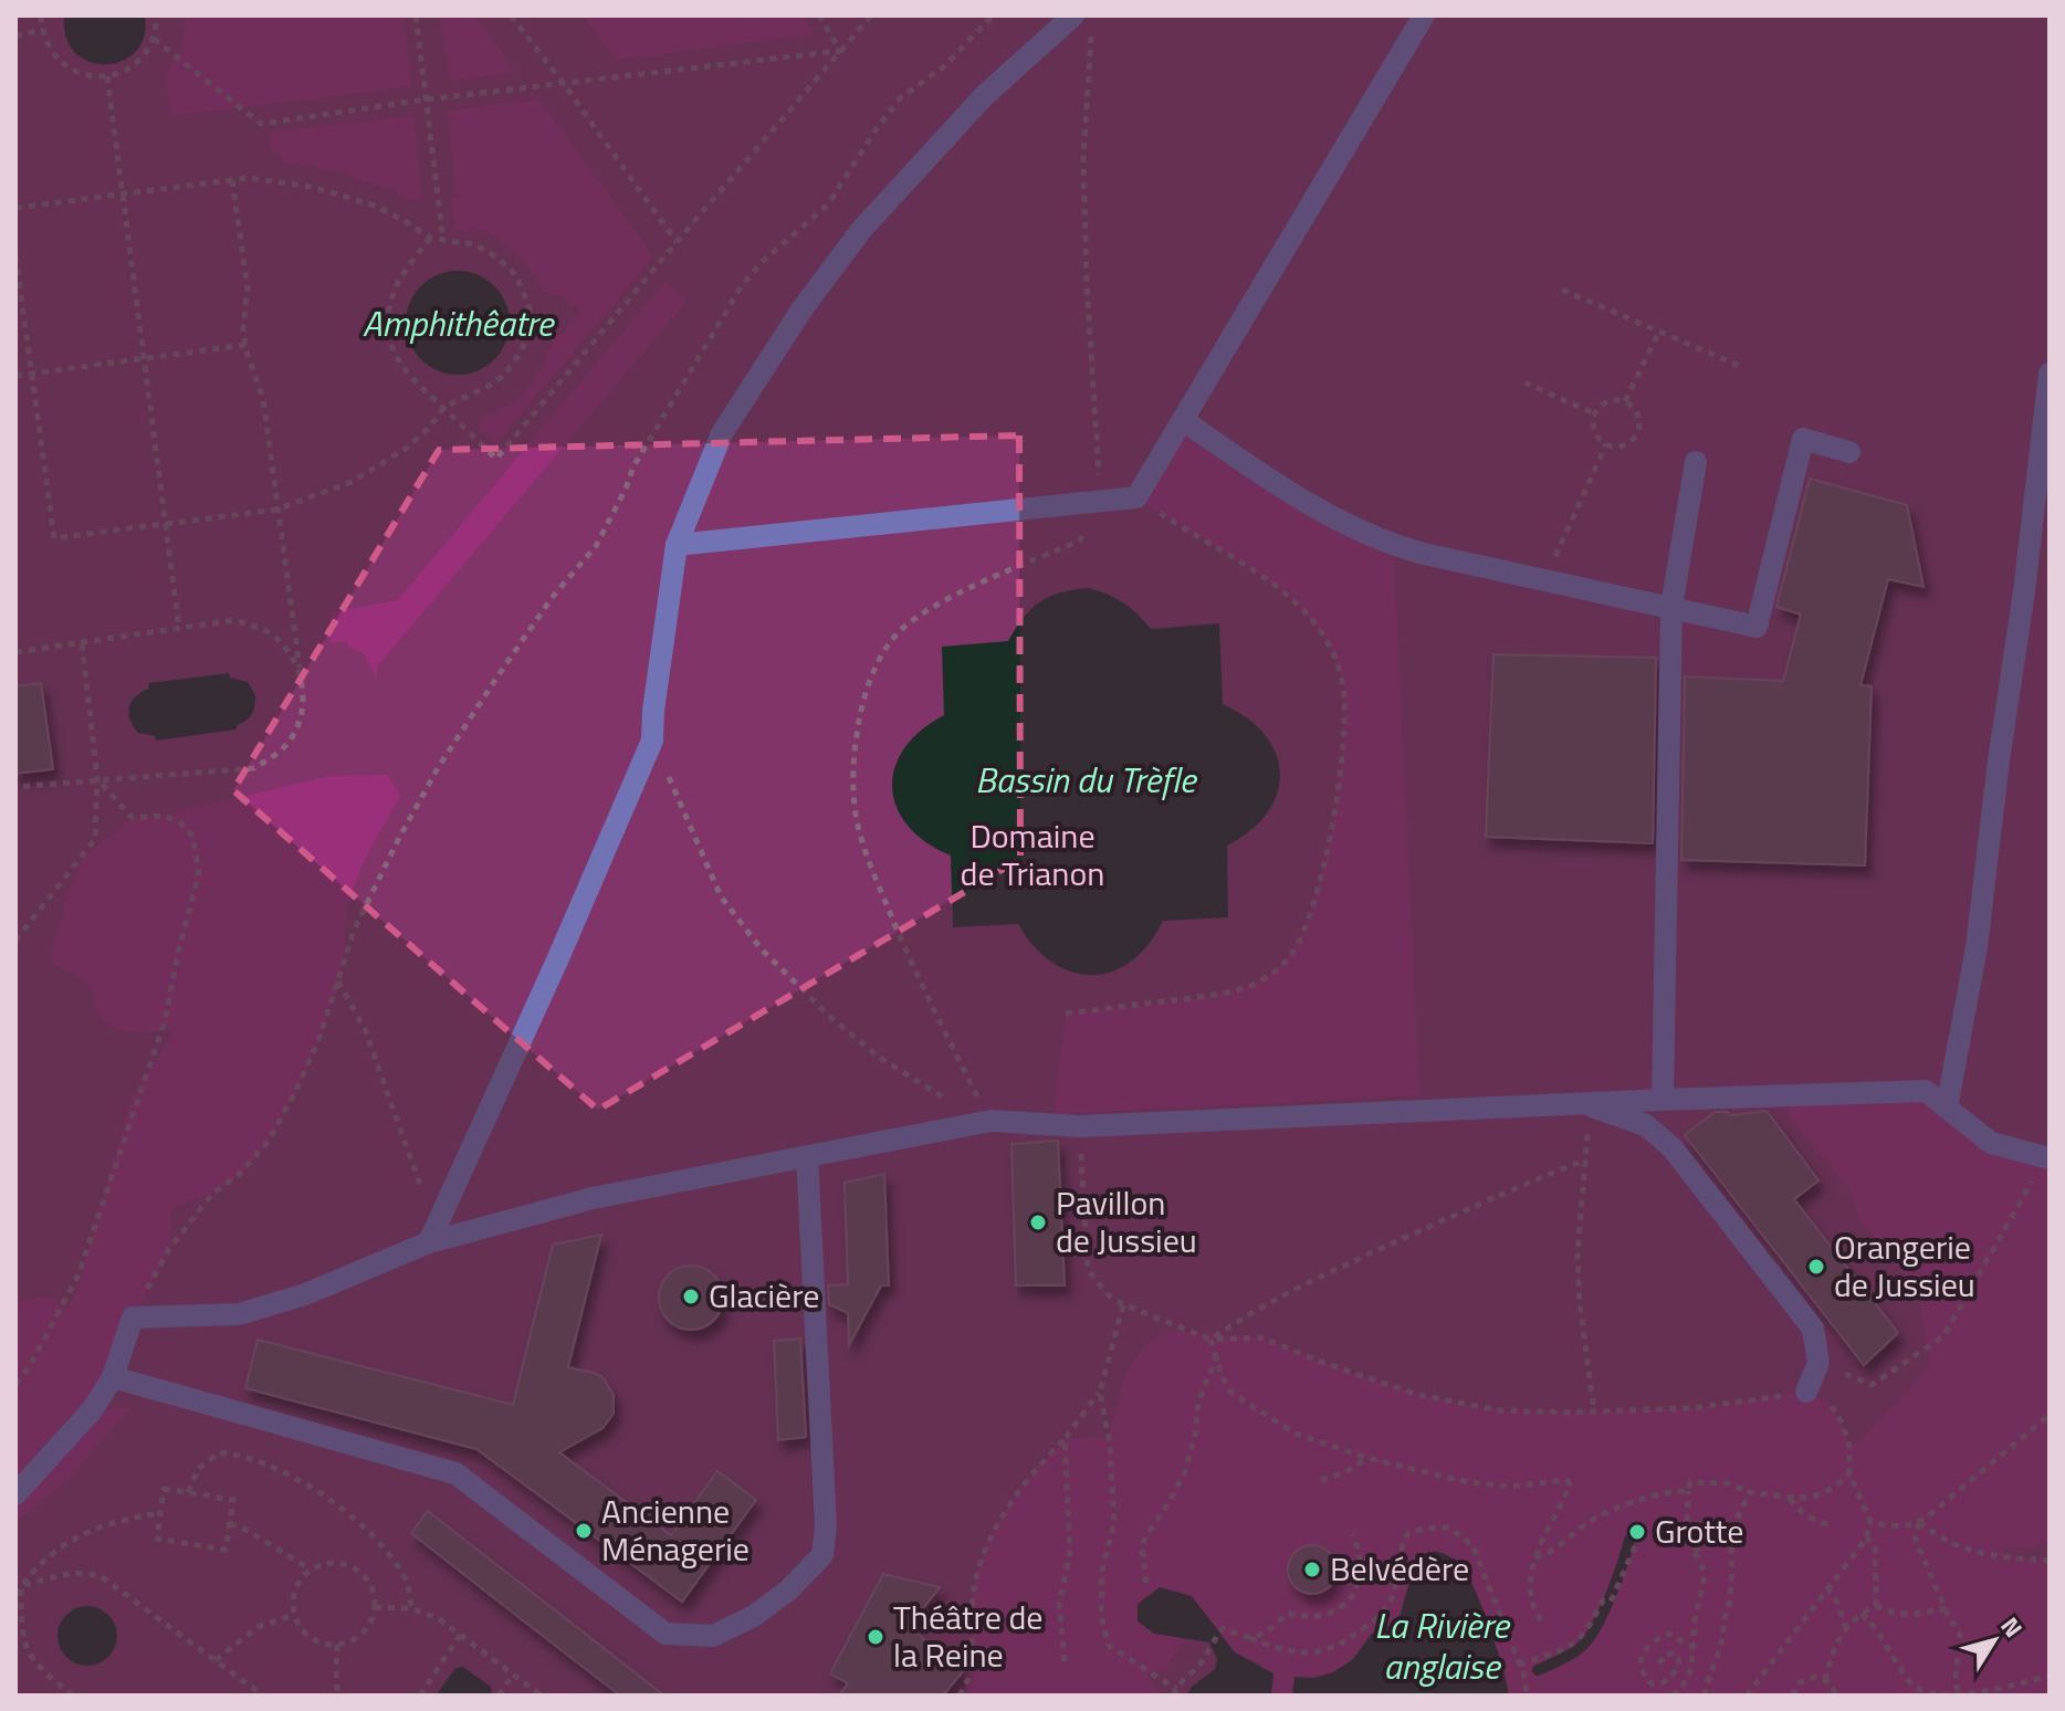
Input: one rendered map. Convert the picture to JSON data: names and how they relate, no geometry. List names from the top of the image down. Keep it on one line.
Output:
{"water":["Amphithêatre","Bassin du Trèfle","La Rivière anglaise"],"parks":["Domaine de Trianon"],"places":["Pavillon de Jussieu","Orangerie de Jussieu","Glacière","Ancienne Ménagerie","Grotte","Belvédère","Théâtre de la Reine"],"north":"top right"}
